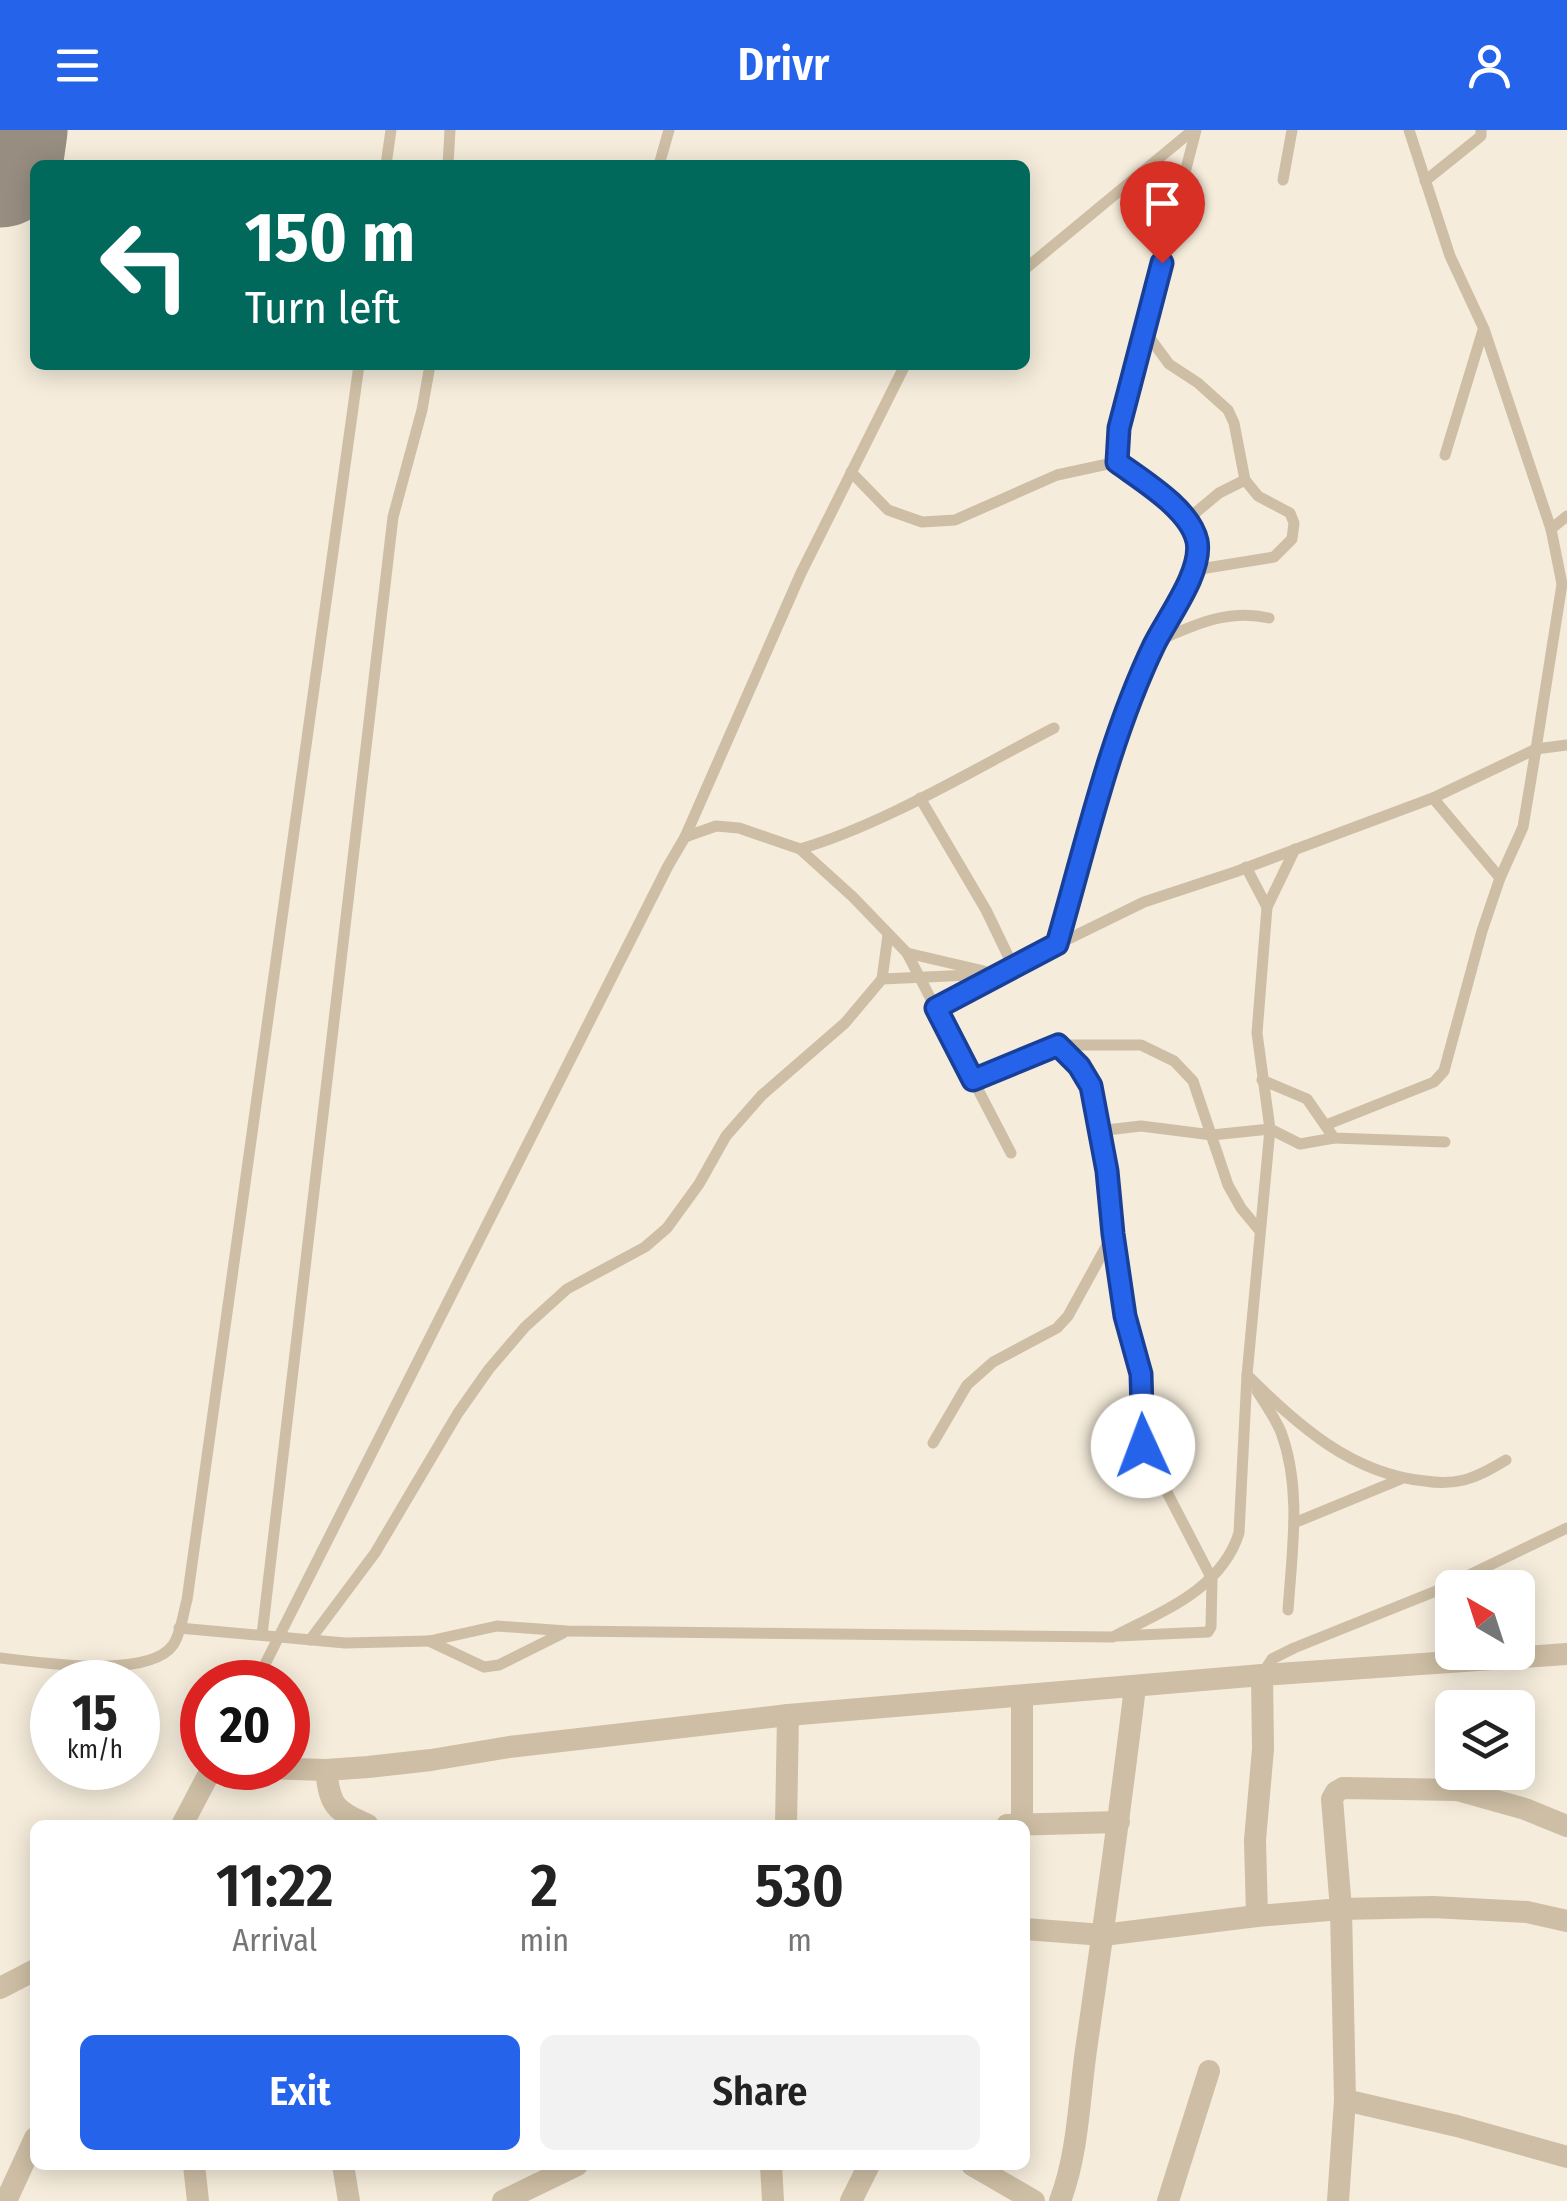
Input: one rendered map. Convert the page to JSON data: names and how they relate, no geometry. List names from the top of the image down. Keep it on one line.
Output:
{"north":"top left","page":{"header":"Drivr","turn":["150 m","Turn left"],"speed":"15 km/h","limit":"20","eta":["11:22","Arrival","2","min","530","m"],"buttons":["Exit","Share"]}}
